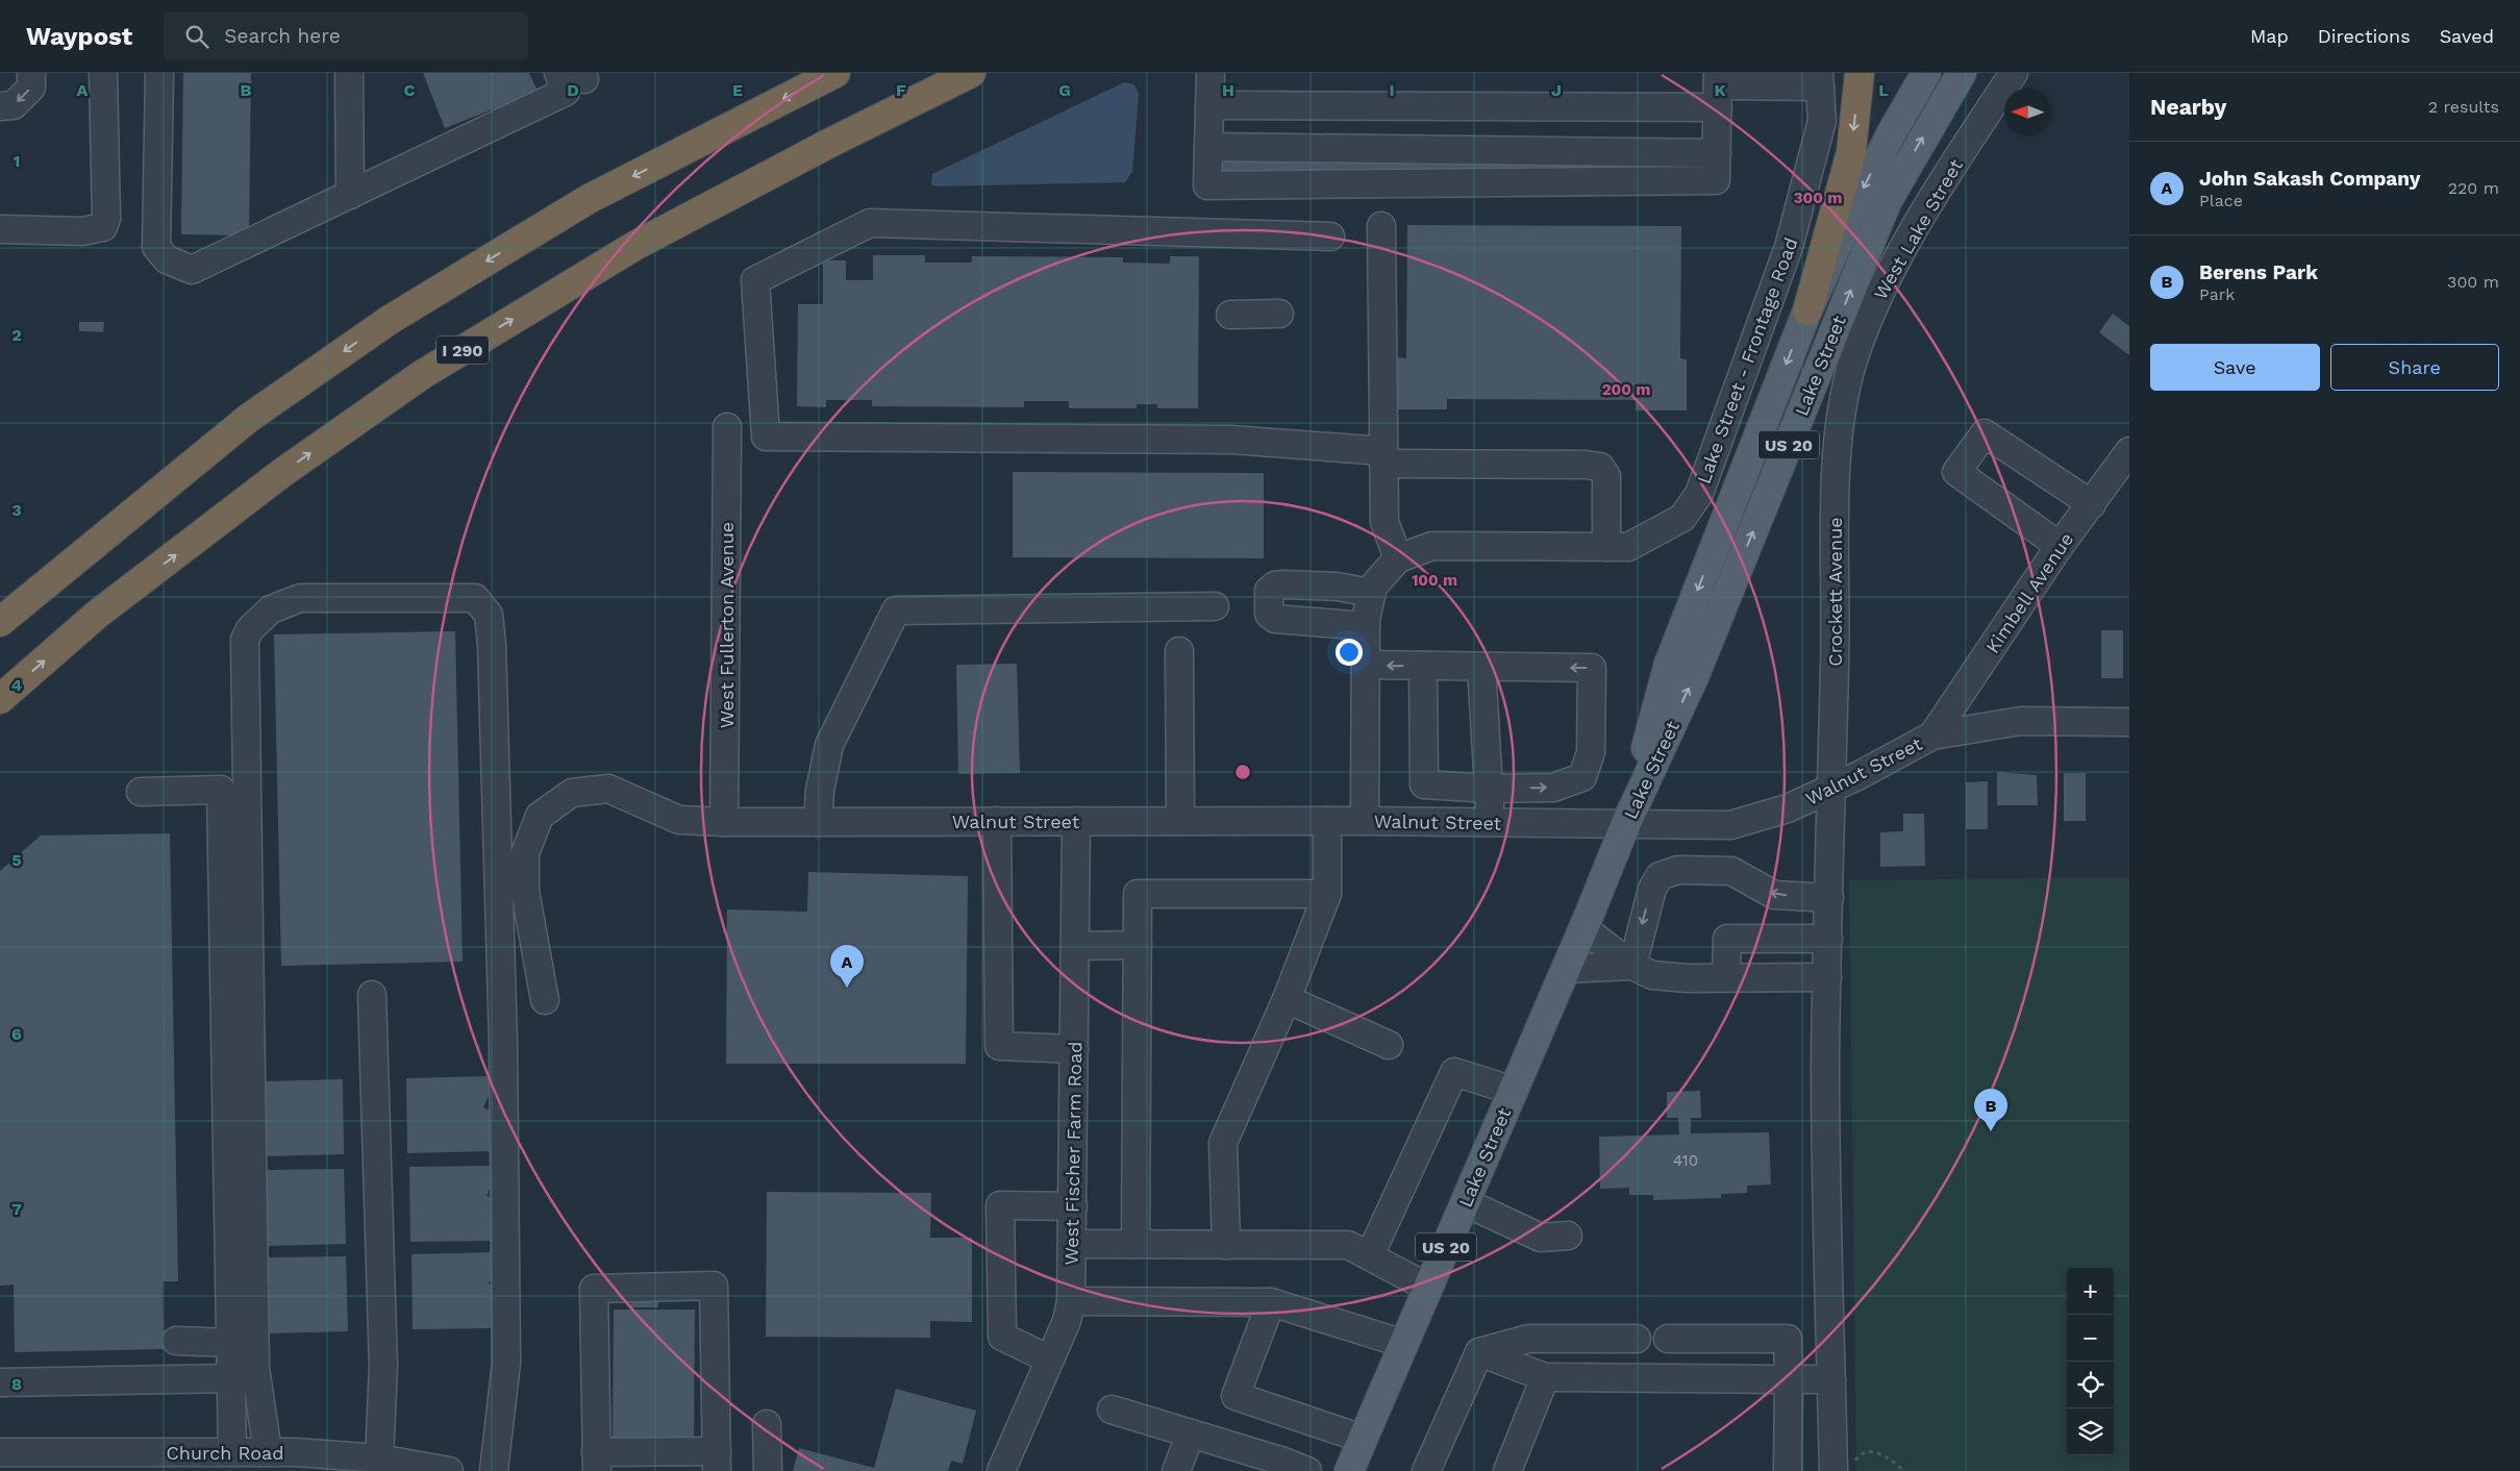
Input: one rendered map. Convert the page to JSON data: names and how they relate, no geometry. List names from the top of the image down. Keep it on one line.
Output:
{"streets":{"highway":["I 290","US 20"],"main road":["Lake Street"],"street":["West Lake Street","Lake Street - Frontage Road","Crockett Avenue","Kimbell Avenue","West Fullerton Avenue","Walnut Street","West Fischer Farm Road","Church Road"]},"crossings":[["West Lake Street","Crockett Avenue"],["Lake Street - Frontage Road","Walnut Street"],["Lake Street","US 20"],["Lake Street","Walnut Street"],["Crockett Avenue","Walnut Street"],["Kimbell Avenue","Walnut Street"],["West Fullerton Avenue","Walnut Street"],["Walnut Street","West Fischer Farm Road"]],"house_numbers":["410"],"north":"left","page":{"header":"Waypost","search":"Search here","nav":["Map","Directions","Saved"],"heading":["Nearby","2 results"],"list":[{"mark":"A","name":"John Sakash Company","note":"Place","value":"220 m"},{"mark":"B","name":"Berens Park","note":"Park","value":"300 m"}],"buttons":["Save","Share"],"pins":["A","B"],"map_buttons":["+","−"]},"grid":{"columns":["A","B","C","D","E","F","G","H","I","J","K","L"],"rows":["1","2","3","4","5","6","7","8"]},"rings":["300 m","200 m","100 m"]}
